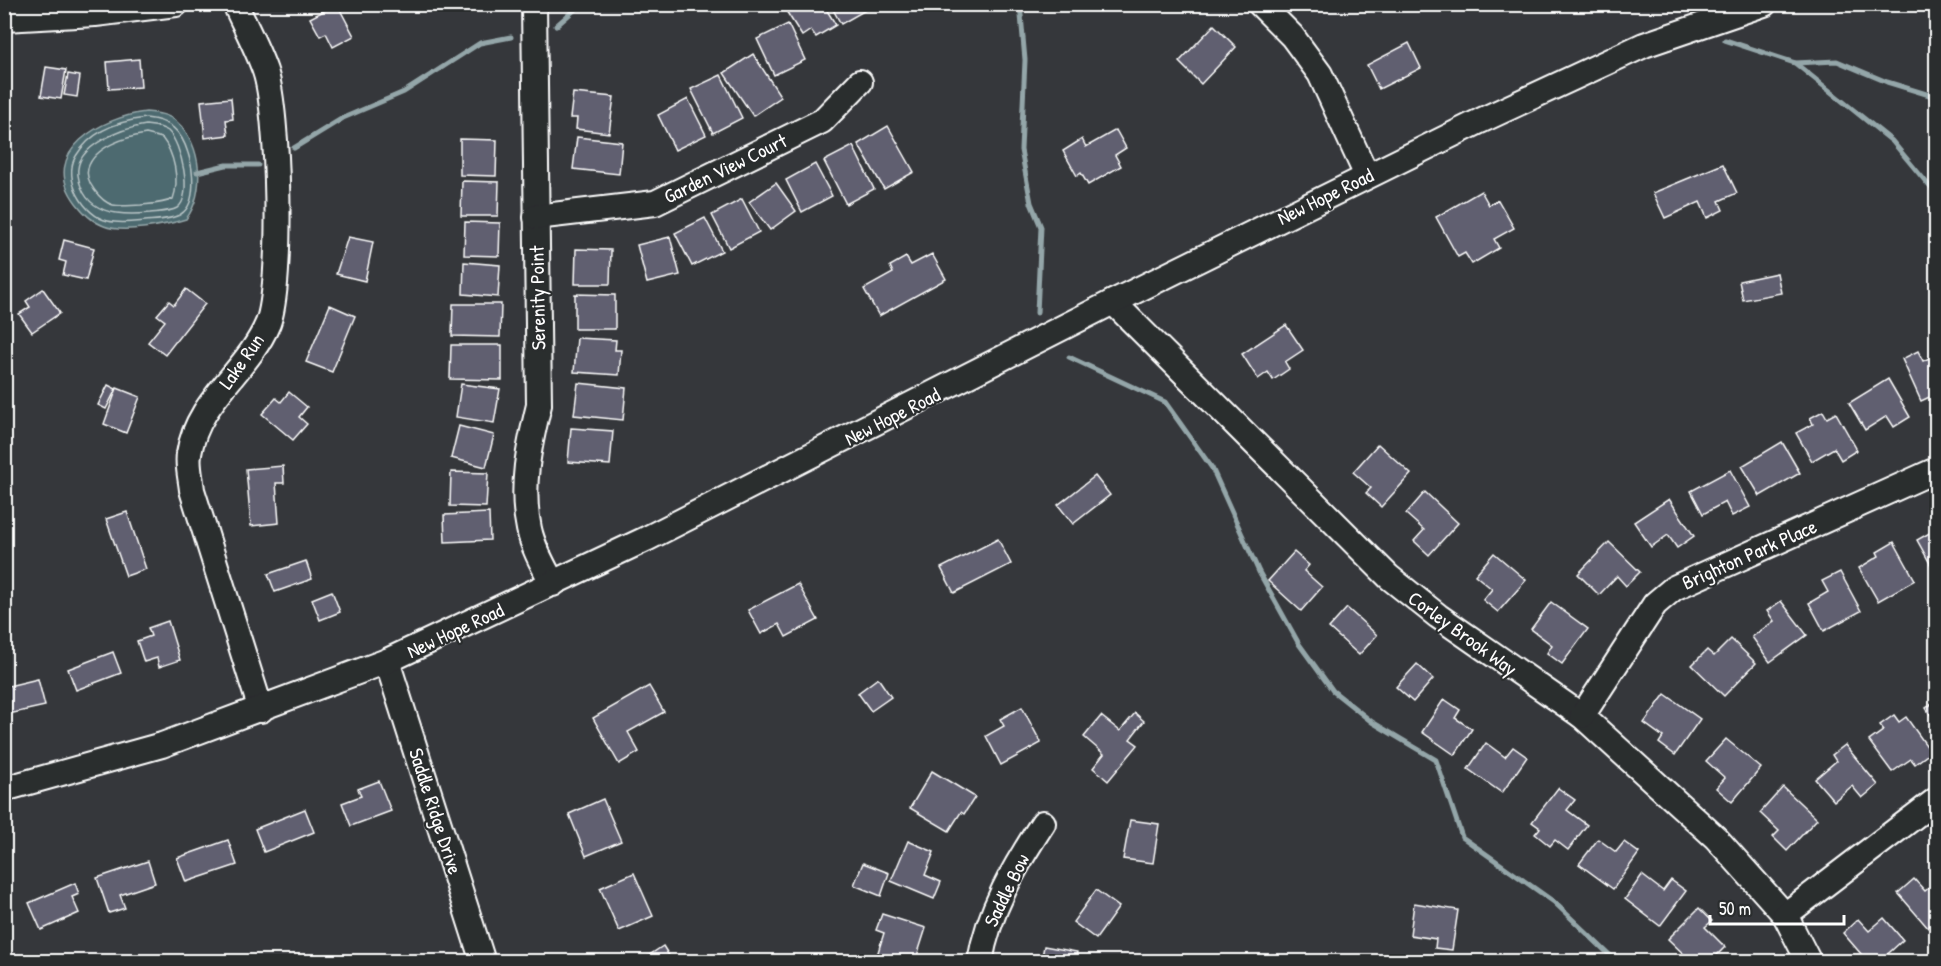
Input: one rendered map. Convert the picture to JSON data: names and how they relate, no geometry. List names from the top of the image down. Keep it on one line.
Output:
{"streets":{"street":["Garden View Court","New Hope Road","Serenity Point","Lake Run","Brighton Park Place","Corley Brook Way","Saddle Ridge Drive","Saddle Bow"]},"crossings":[["Garden View Court","Serenity Point"],["New Hope Road","Serenity Point"],["New Hope Road","Lake Run"],["New Hope Road","Corley Brook Way"],["New Hope Road","Saddle Ridge Drive"],["Brighton Park Place","Corley Brook Way"]],"scale_bar":"50 m"}
